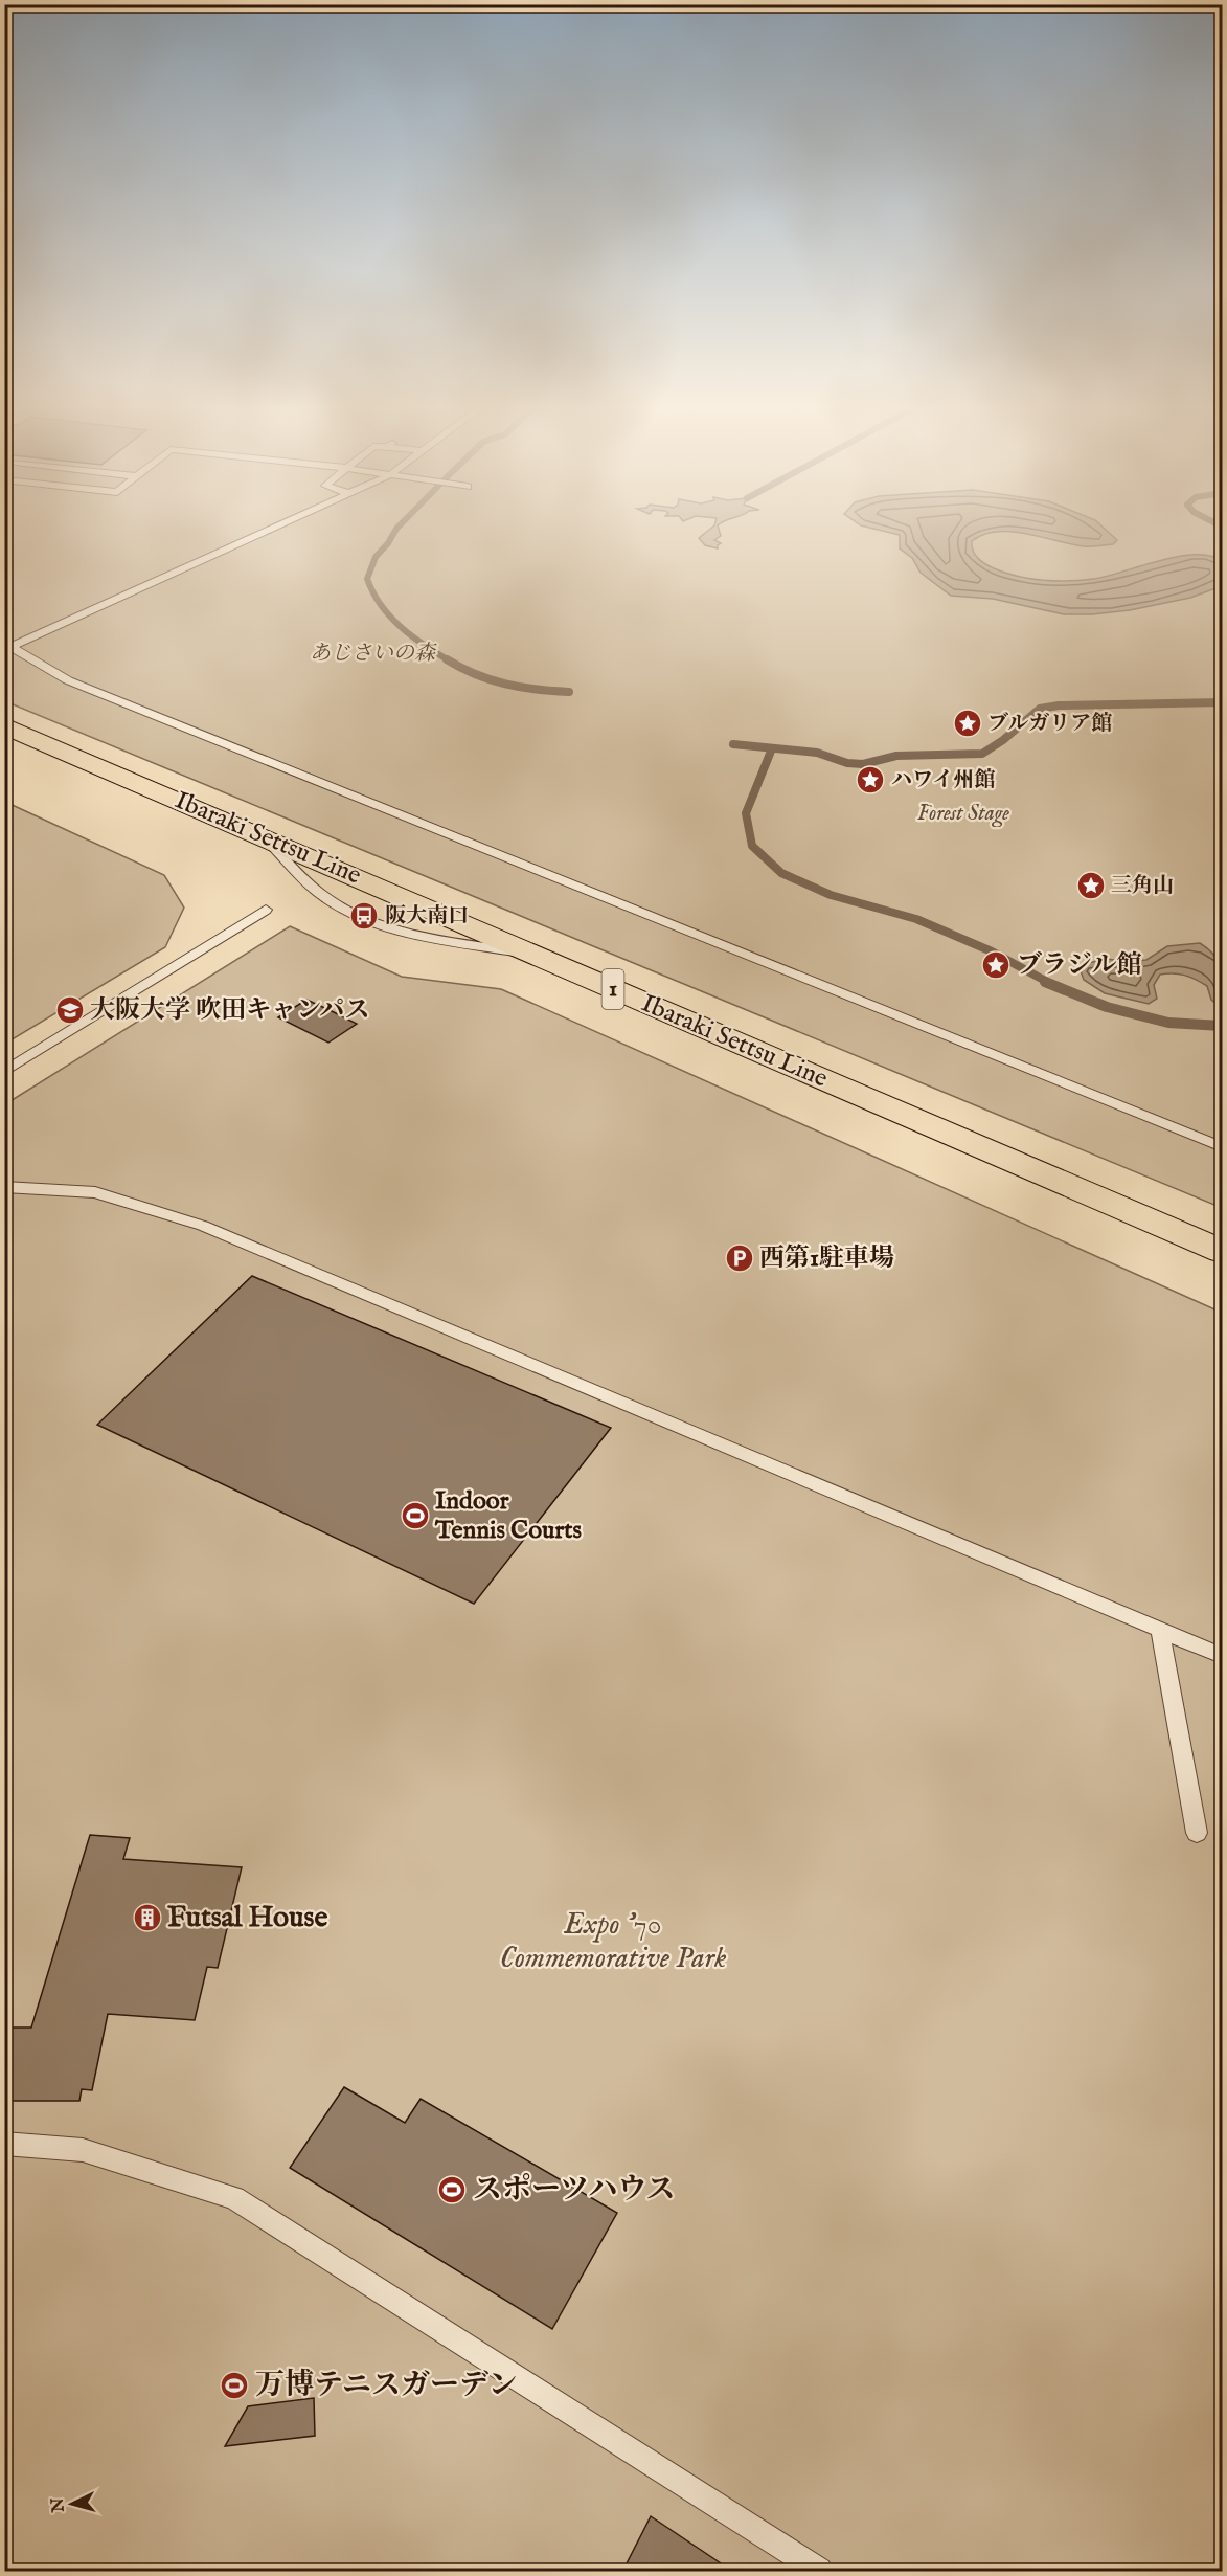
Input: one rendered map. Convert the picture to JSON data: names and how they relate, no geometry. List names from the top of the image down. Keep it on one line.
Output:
{"streets":{"main road":["Ibaraki Settsu Line","1"]},"parks":["あじさいの森","Forest Stage","Expo '70 Commemorative Park"],"places":{"place":["ブルガリア館","ハワイ州館","三角山","ブラジル館"],"bus stop":["阪大南口"],"school or university":["大阪大学 吹田キャンパス"],"parking":["西第1駐車場"],"sports":["Indoor Tennis Courts","スポーツハウス","万博テニスガーデン"],"building":["Futsal House"]},"north":"left"}
